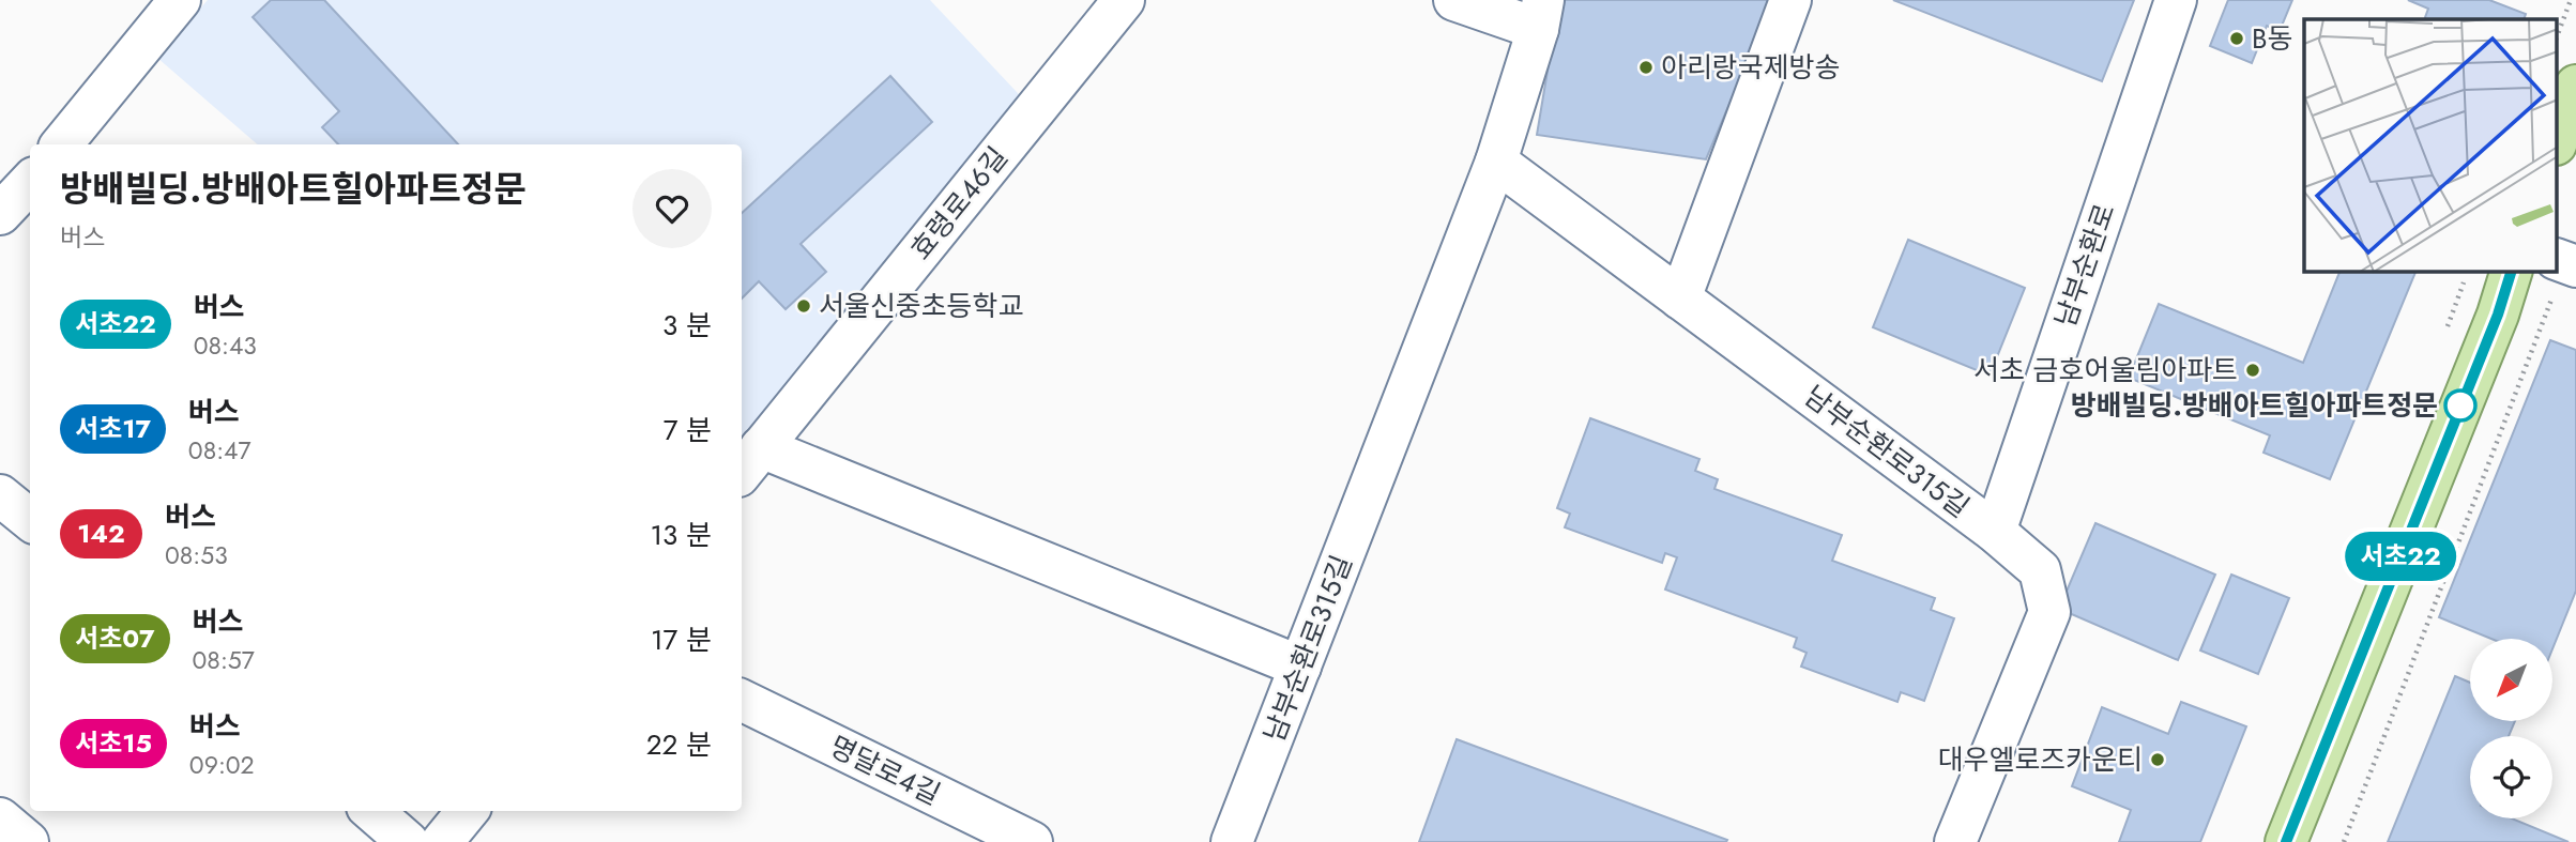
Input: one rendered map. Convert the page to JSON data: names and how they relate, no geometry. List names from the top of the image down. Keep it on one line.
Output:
{"streets":{"street":["효령로46길","남부순환로","남부순환로315길","명달로4길"]},"crossings":[["남부순환로","남부순환로315길"]],"places":["B동","아리랑국제방송","서울신중초등학교","서초 금호어울림아파트","방배빌딩.방배아트힐아파트정문","대우엘로즈카운티"],"lines":["bus line 서초22"],"north":"bottom left","page":{"on_map":"서초22","heading":["방배빌딩.방배아트힐아파트정문","버스"],"list":[{"mark":"서초22","name":"버스","note":"08:43","value":"3 분"},{"mark":"서초17","name":"버스","note":"08:47","value":"7 분"},{"mark":"142","name":"버스","note":"08:53","value":"13 분"},{"mark":"서초07","name":"버스","note":"08:57","value":"17 분"},{"mark":"서초15","name":"버스","note":"09:02","value":"22 분"}]}}
